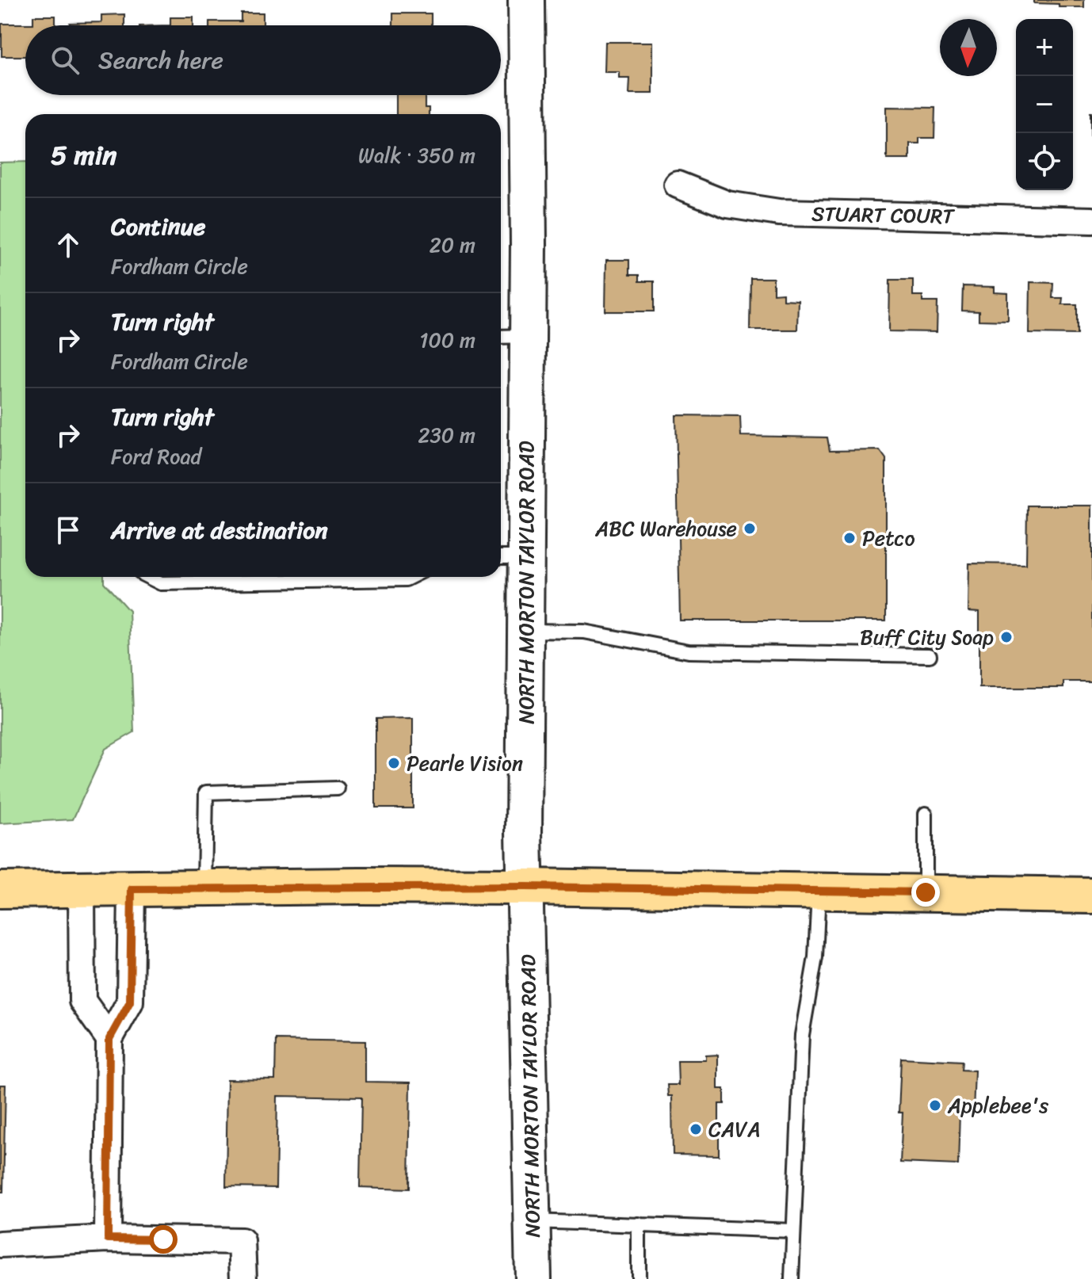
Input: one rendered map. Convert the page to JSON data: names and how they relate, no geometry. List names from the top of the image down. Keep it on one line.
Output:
{"streets":{"street":["STUART COURT","NORTH MORTON TAYLOR ROAD"]},"places":["ABC Warehouse","Petco","Buff City Soap","Pearle Vision","Applebee's","CAVA"],"north":"bottom","page":{"map_buttons":["+","−"],"search":"Search here","heading":["5 min","Walk · 350 m"],"list":[["Continue","Fordham Circle","20 m"],["Turn right","Fordham Circle","100 m"],["Turn right","Ford Road","230 m"],"Arrive at destination"]}}
